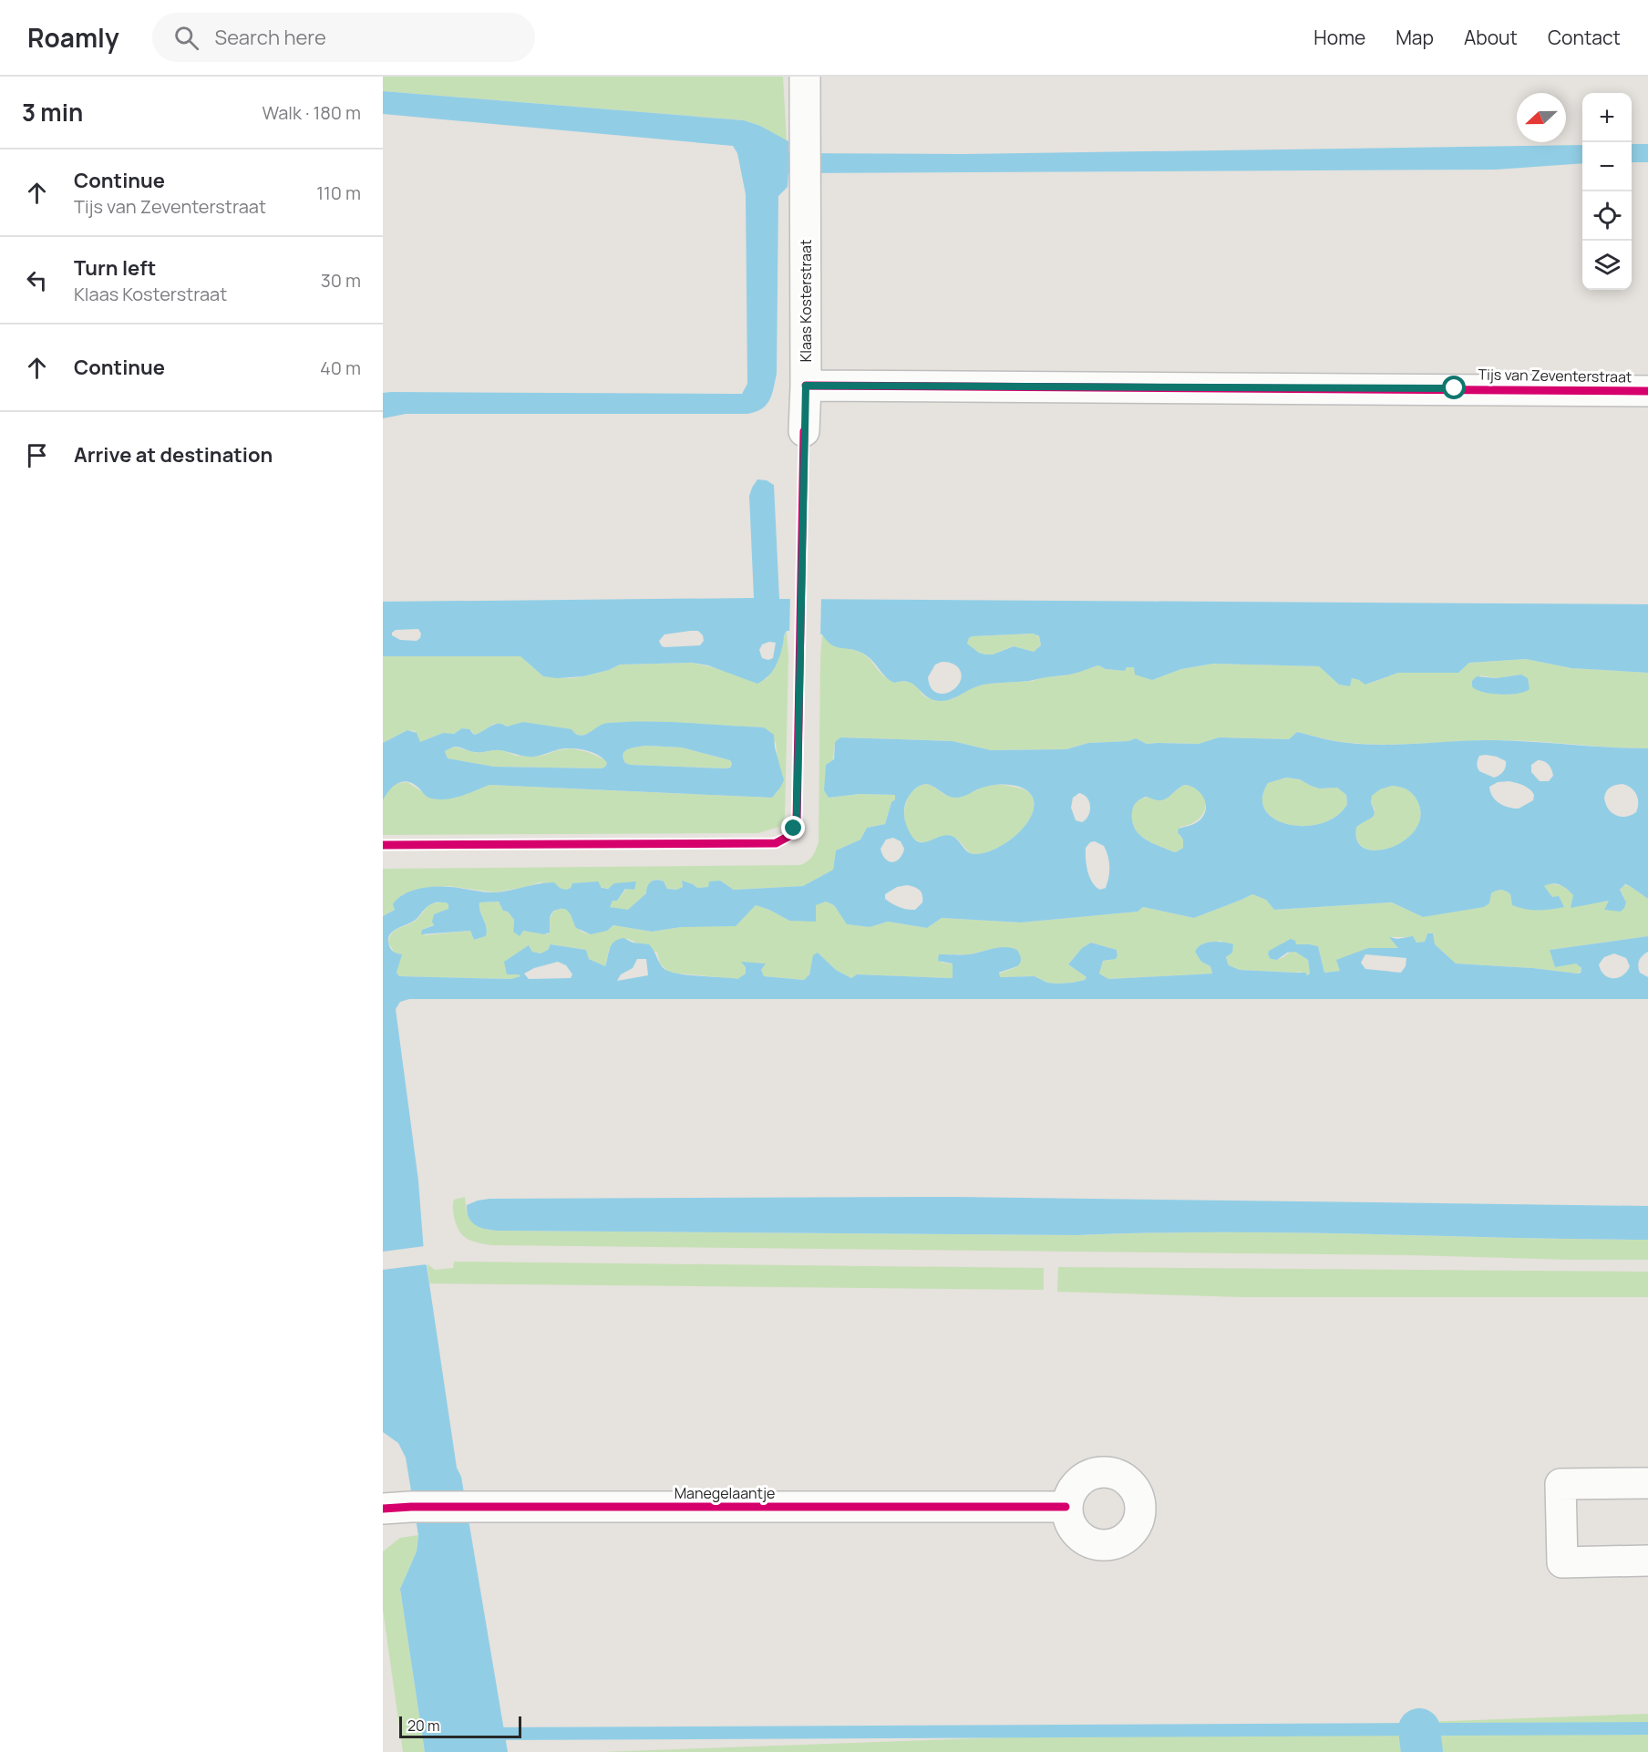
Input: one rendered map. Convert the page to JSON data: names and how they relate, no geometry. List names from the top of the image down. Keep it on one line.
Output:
{"streets":{"street":["Klaas Kosterstraat","Tijs van Zeventerstraat","Manegelaantje"]},"crossings":[["Klaas Kosterstraat","Tijs van Zeventerstraat"]],"scale_bar":"20 m","north":"left","page":{"header":"Roamly","search":"Search here","nav":["Home","Map","About","Contact"],"heading":["3 min","Walk · 180 m"],"map_buttons":["+","−"],"list":[["Continue","Tijs van Zeventerstraat","110 m"],["Turn left","Klaas Kosterstraat","30 m"],["Continue","40 m"],"Arrive at destination"],"scale":"20 m"}}
